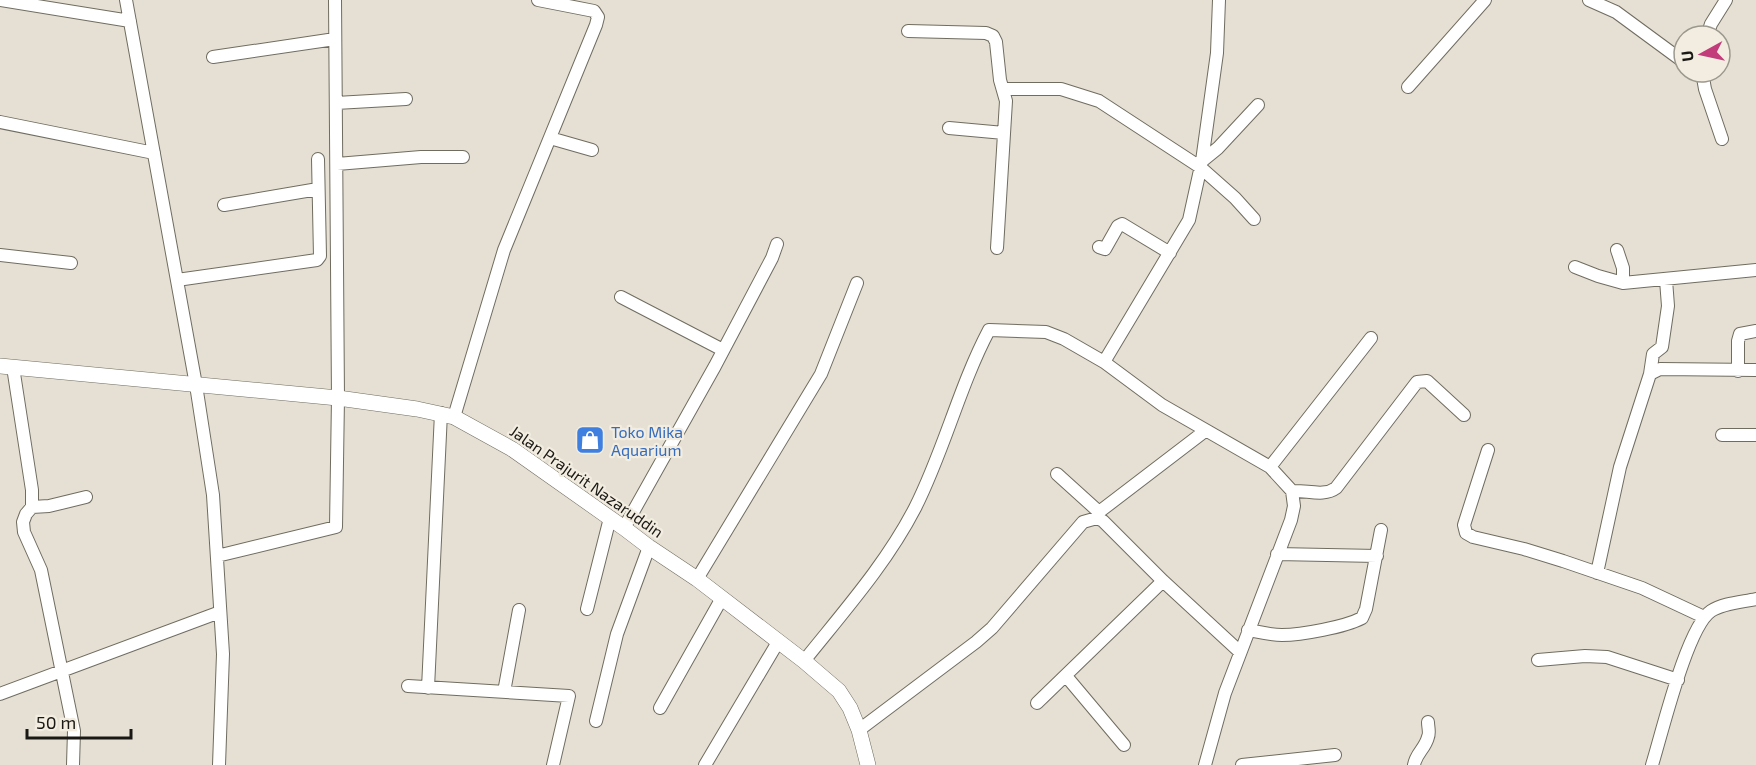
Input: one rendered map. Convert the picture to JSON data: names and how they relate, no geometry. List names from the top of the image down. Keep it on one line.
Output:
{"streets":{"street":["Jalan Prajurit Nazaruddin"]},"places":{"shop":["Toko Mika Aquarium"]},"scale_bar":"50 m","north":"left"}
